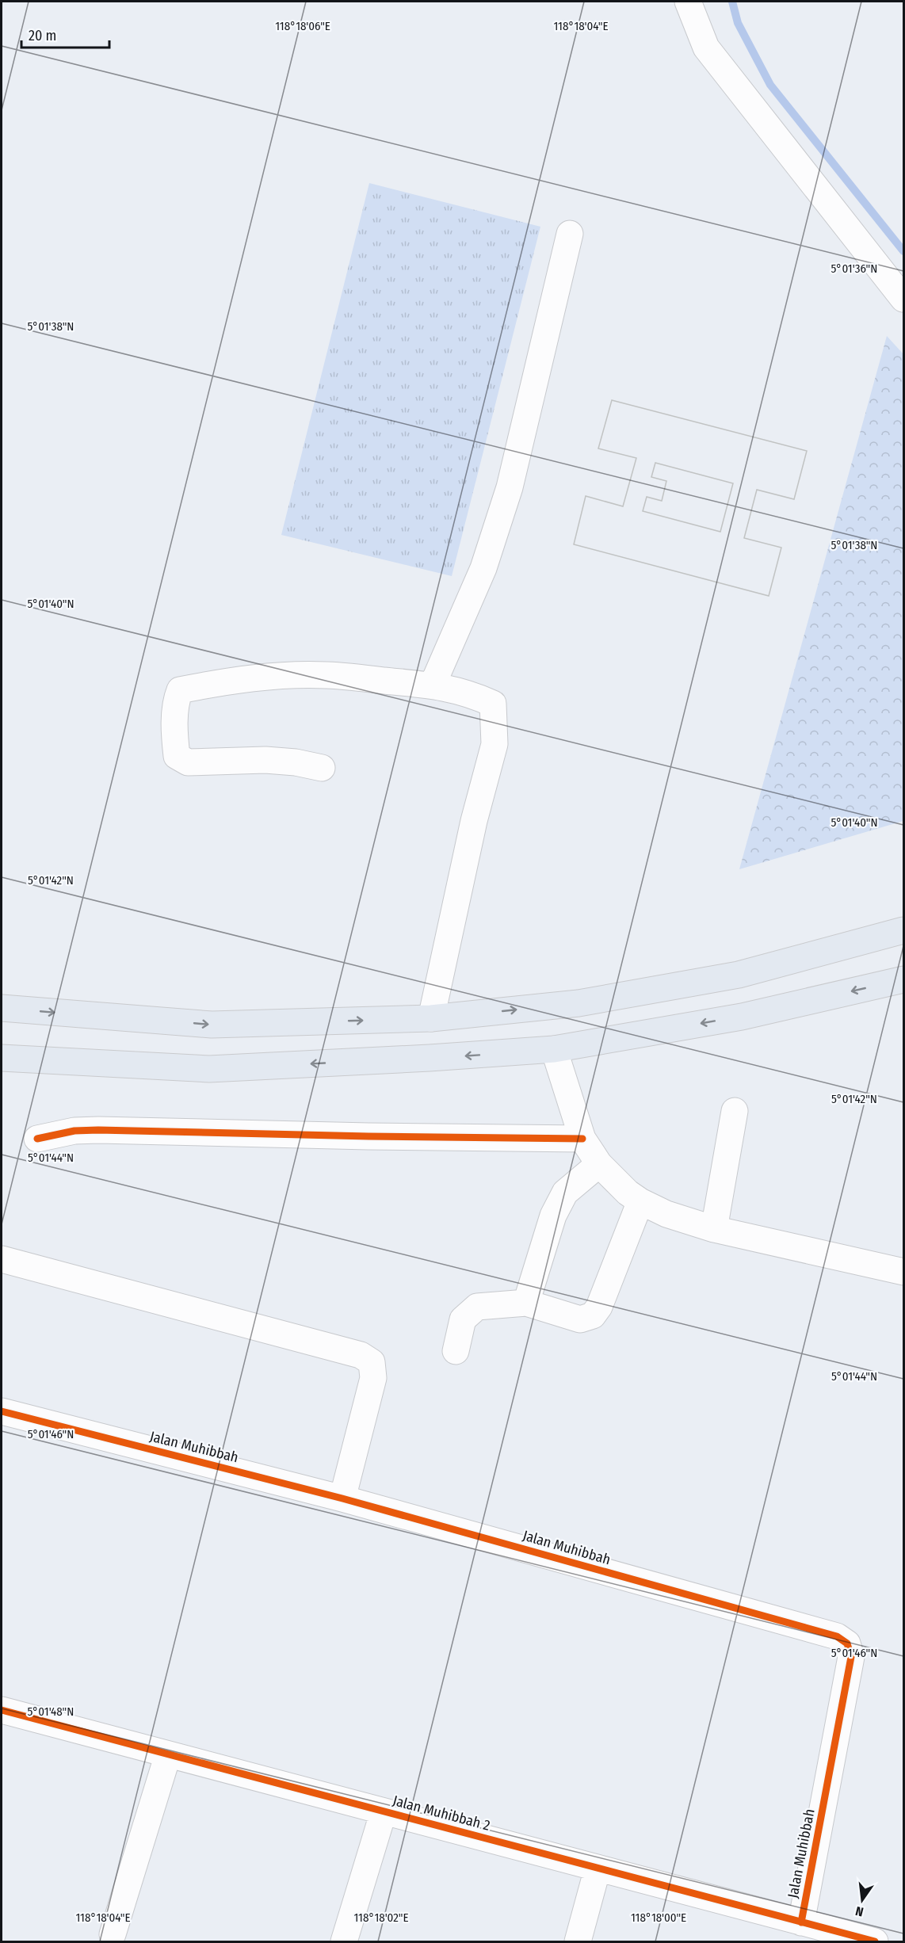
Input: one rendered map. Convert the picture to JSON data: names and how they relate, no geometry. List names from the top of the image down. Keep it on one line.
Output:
{"streets":{"street":["Jalan Muhibbah","Jalan Muhibbah 2"]},"crossings":[["Jalan Muhibbah","Jalan Muhibbah 2"]],"scale_bar":"20 m","north":"bottom","coordinates":["118°18'06\"E","118°18'04\"E","5°01'36\"N","5°01'38\"N","5°01'40\"N","5°01'42\"N","5°01'44\"N","5°01'46\"N","5°01'48\"N","118°18'02\"E","118°18'00\"E"]}
